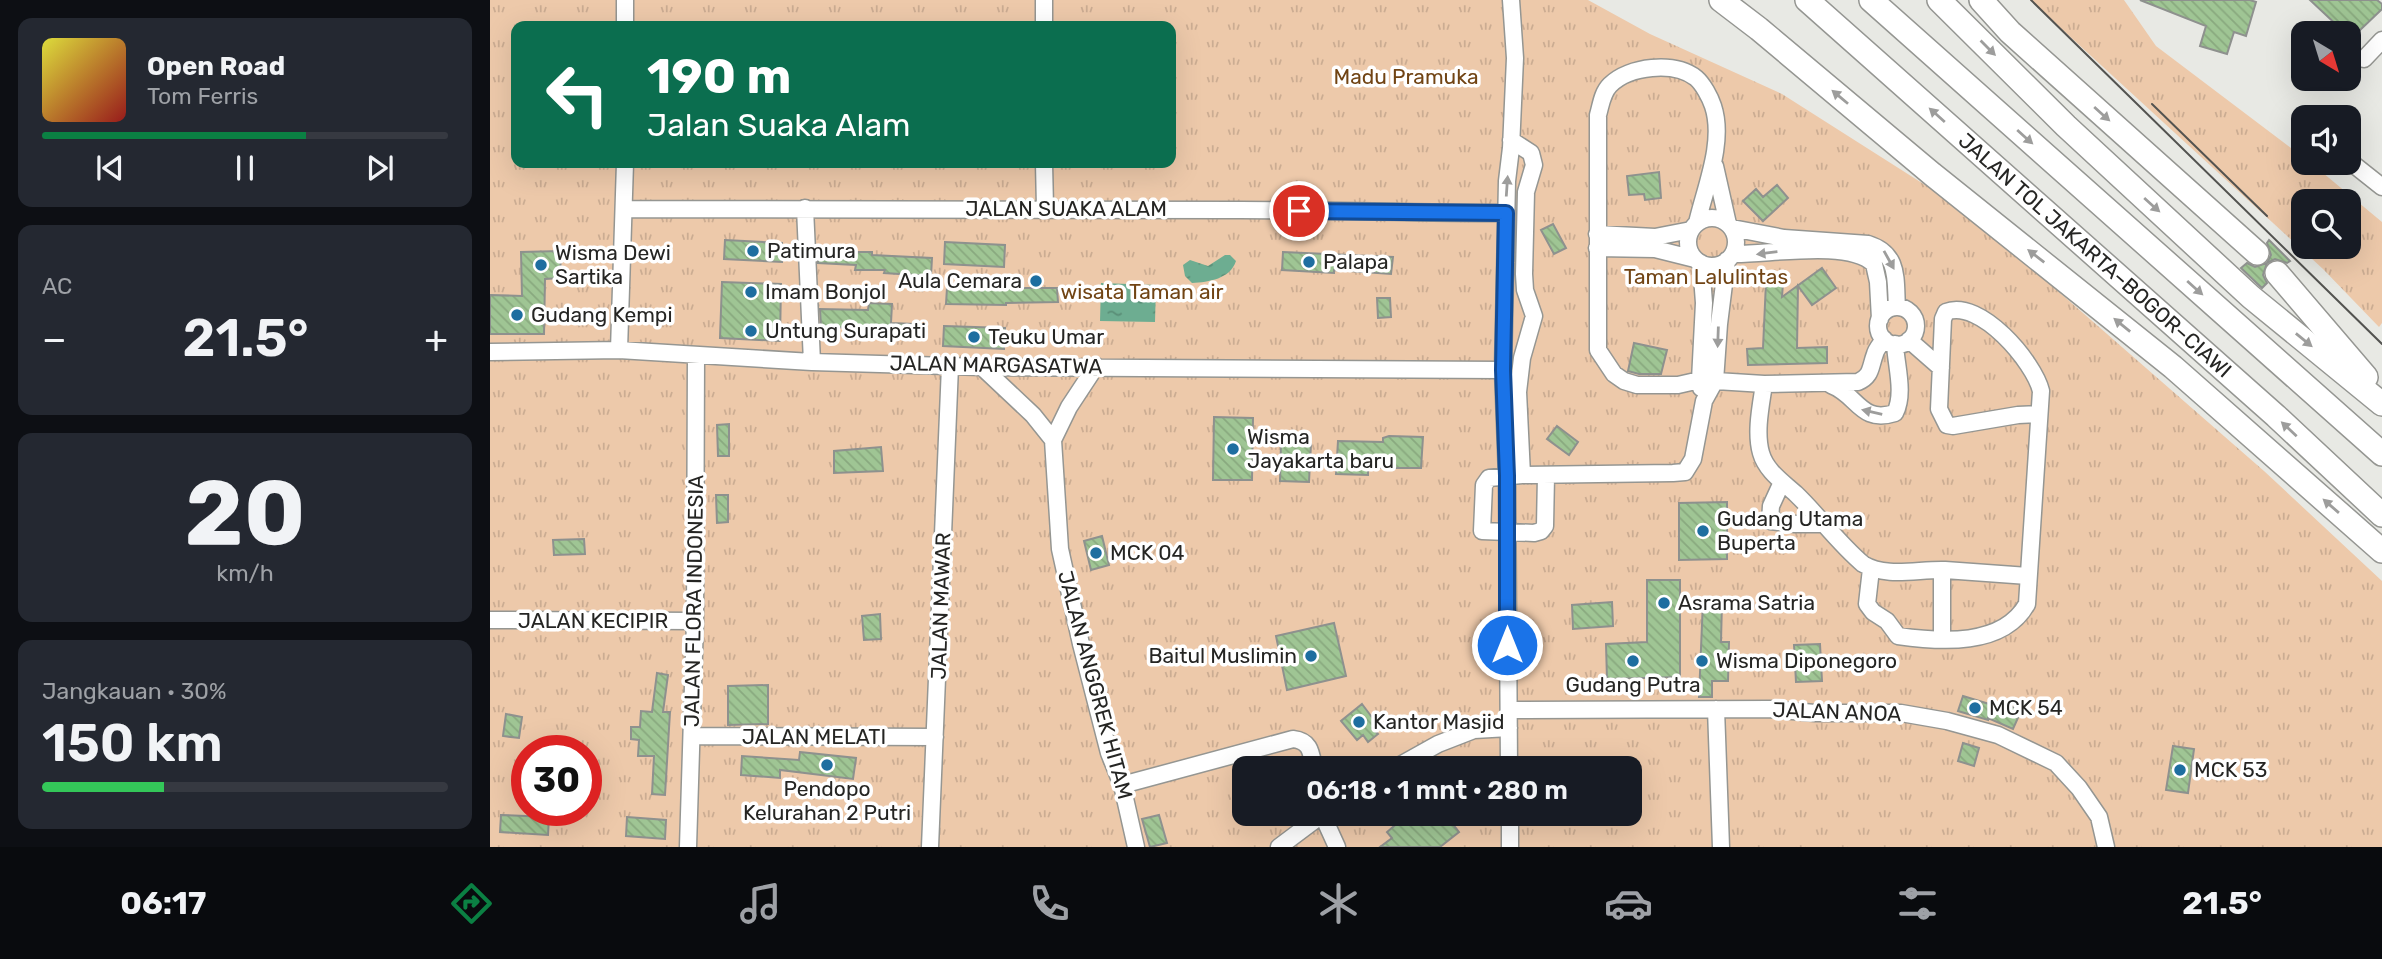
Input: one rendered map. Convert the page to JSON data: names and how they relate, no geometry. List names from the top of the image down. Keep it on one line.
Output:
{"streets":{"highway":["JALAN TOL JAKARTA–BOGOR–CIAWI"],"street":["JALAN SUAKA ALAM","JALAN MARGASATWA","JALAN FLORA INDONESIA","JALAN MAWAR","JALAN KECIPIR","JALAN ANGGREK HITAM","JALAN ANOA","JALAN MELATI"]},"crossings":[["JALAN MARGASATWA","JALAN FLORA INDONESIA"],["JALAN MARGASATWA","JALAN MAWAR"],["JALAN MARGASATWA","JALAN ANGGREK HITAM"],["JALAN FLORA INDONESIA","JALAN KECIPIR"],["JALAN FLORA INDONESIA","JALAN MELATI"],["JALAN MAWAR","JALAN MELATI"]],"parks":["Madu Pramuka","Taman Lalulintas","wisata Taman air"],"places":["Patimura","Palapa","Wisma Dewi Sartika","Aula Cemara","Imam Bonjol","Gudang Kempi","Untung Surapati","Teuku Umar","Wisma Jayakarta baru","Gudang Utama Buperta","MCK 04","Asrama Satria","Baitul Muslimin","Gudang Putra","Wisma Diponegoro","MCK 54","Kantor Masjid","Pendopo Kelurahan 2 Putri","MCK 53"],"north":"bottom right","page":{"turn":["190 m","Jalan Suaka Alam"],"song":["Open Road","Tom Ferris"],"tile":["AC",["20","km/h"],["Jangkauan · 30%","150 km"]],"heat":["−","21.5°","+"],"limit":"30","trip":"06:18 · 1 mnt · 280 m","tabs":["06:17","21.5°"]}}
